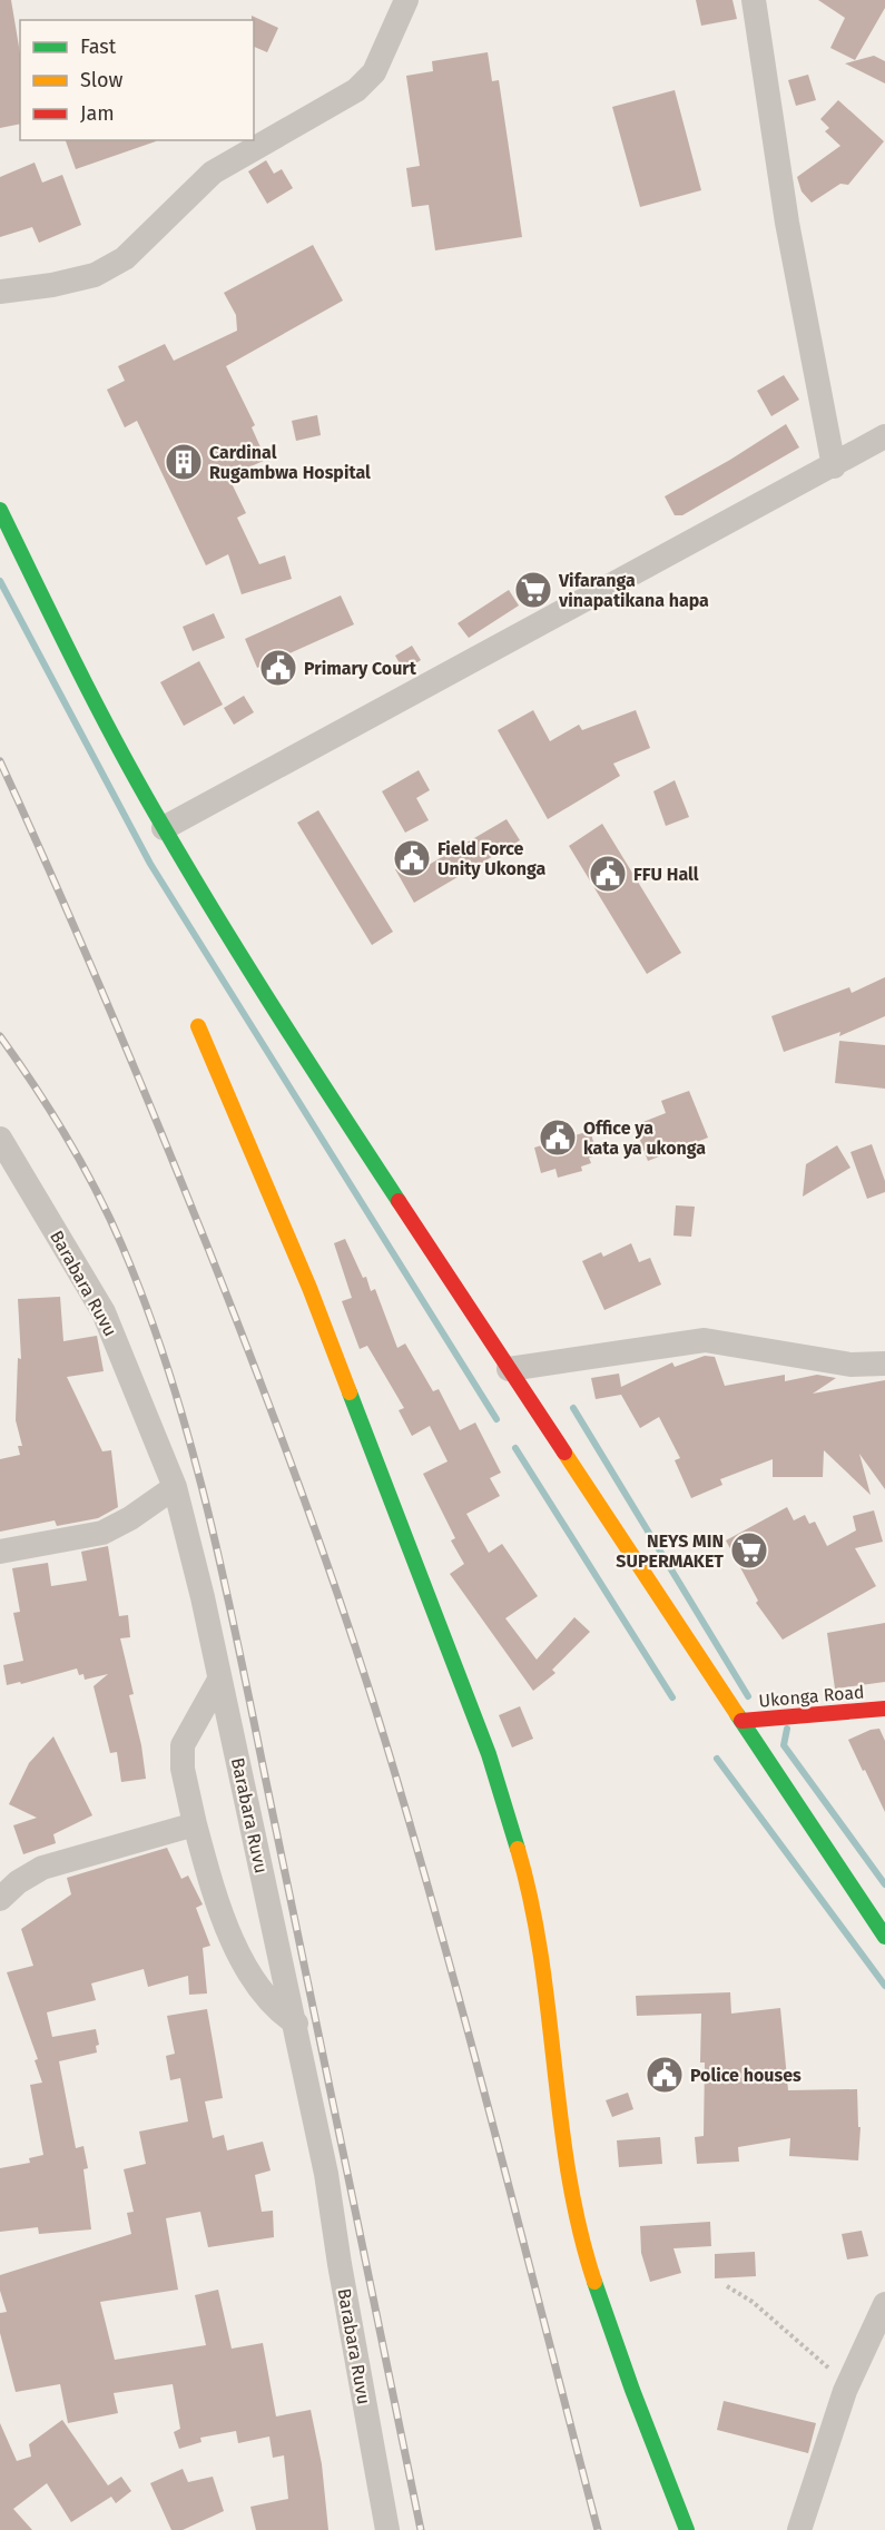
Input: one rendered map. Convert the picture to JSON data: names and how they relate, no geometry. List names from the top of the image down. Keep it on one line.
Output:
{"streets":{"street":["Barabara Ruvu","Ukonga Road"]},"places":{"building":["Cardinal Rugambwa Hospital"],"supermarket":["Vifaranga vinapatikana hapa","NEYS MIN SUPERMAKET"],"public building":["Primary Court","Field Force Unity Ukonga","FFU Hall","Office ya kata ya ukonga","Police houses"]},"legend":["Fast","Slow","Jam"]}
